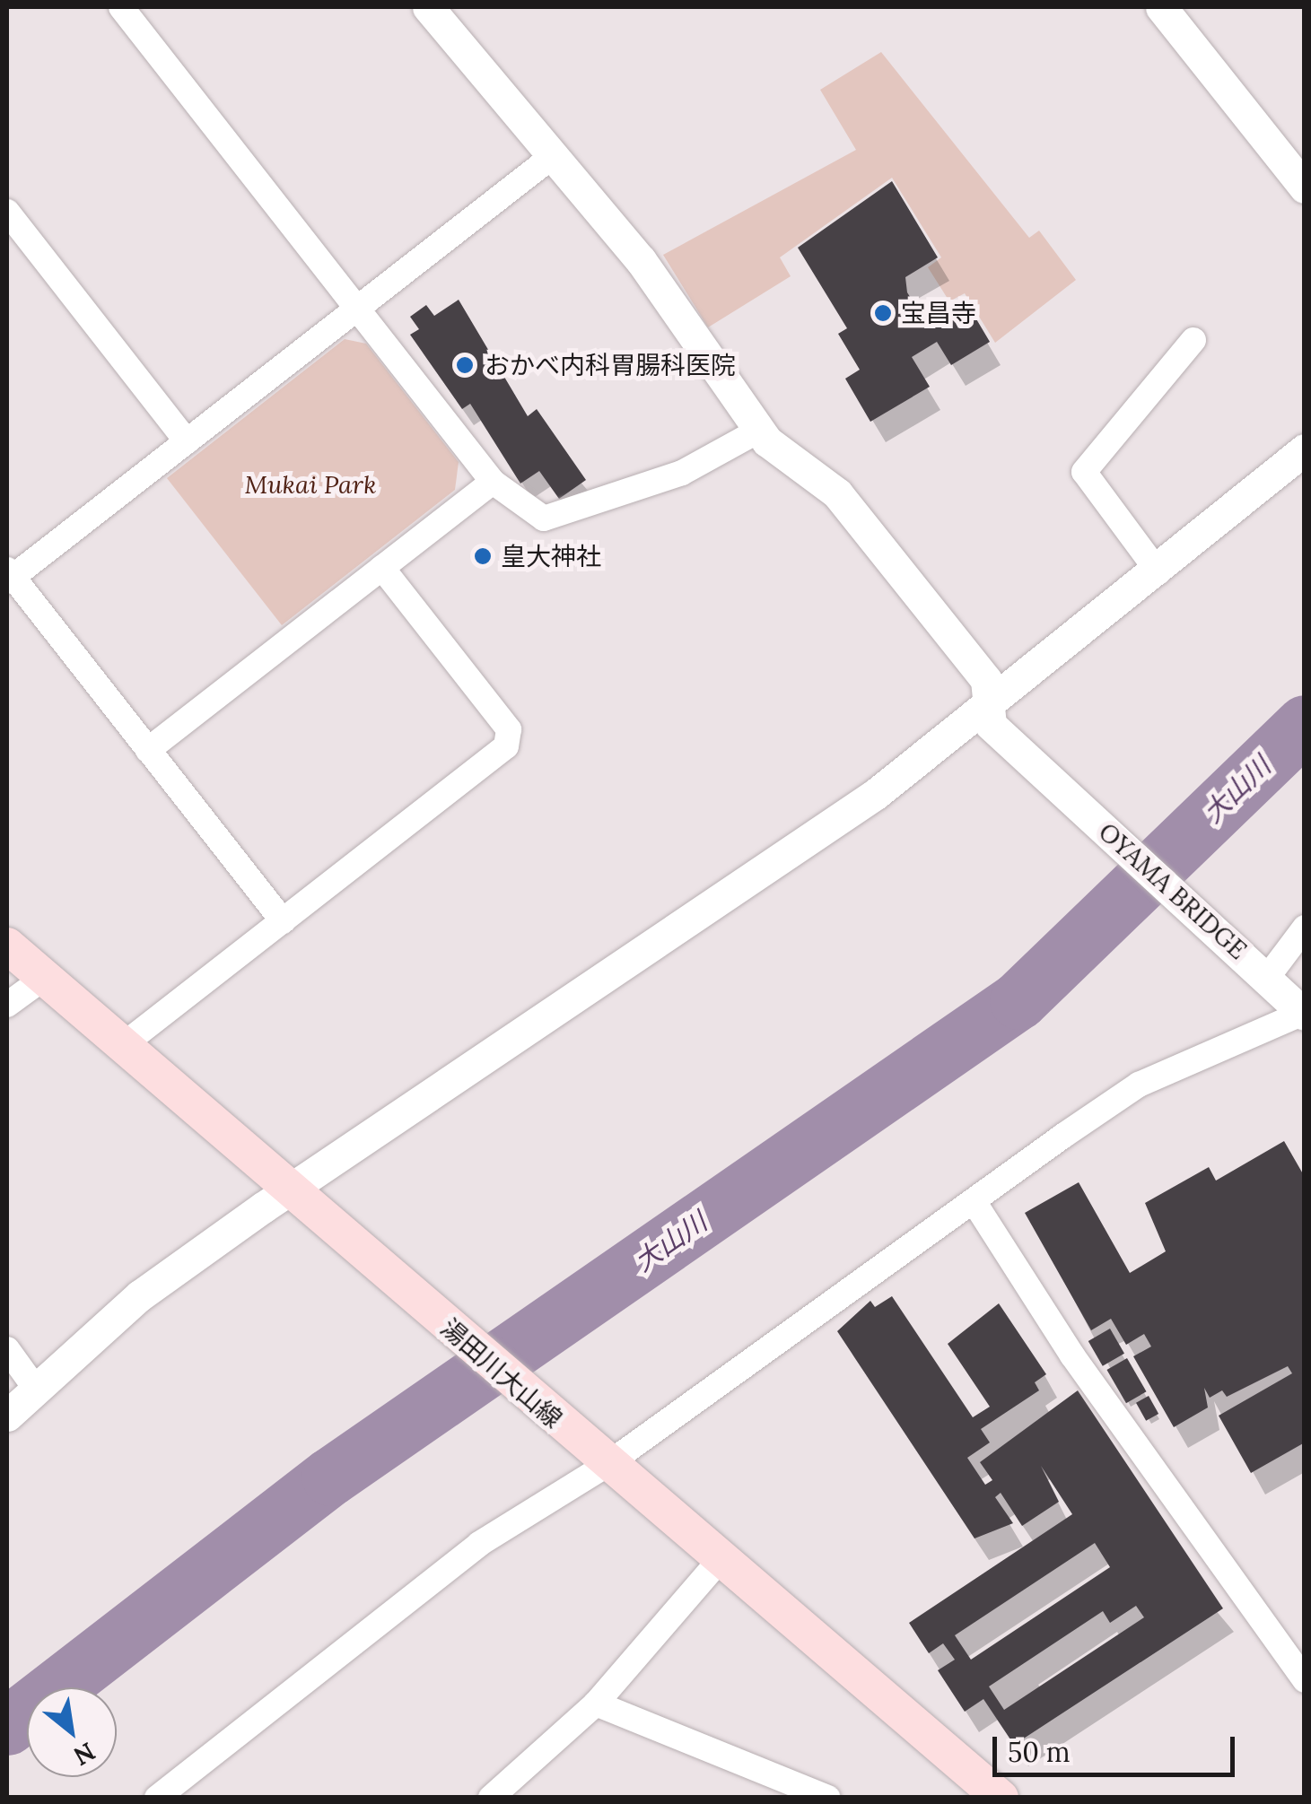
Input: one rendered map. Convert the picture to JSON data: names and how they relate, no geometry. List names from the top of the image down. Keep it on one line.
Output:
{"streets":{"main road":["湯田川大山線"],"street":["OYAMA BRIDGE"]},"water":["大山川"],"parks":["Mukai Park"],"places":["宝昌寺","おかべ内科胃腸科医院","皇大神社"],"scale_bar":"50 m","north":"bottom right"}
